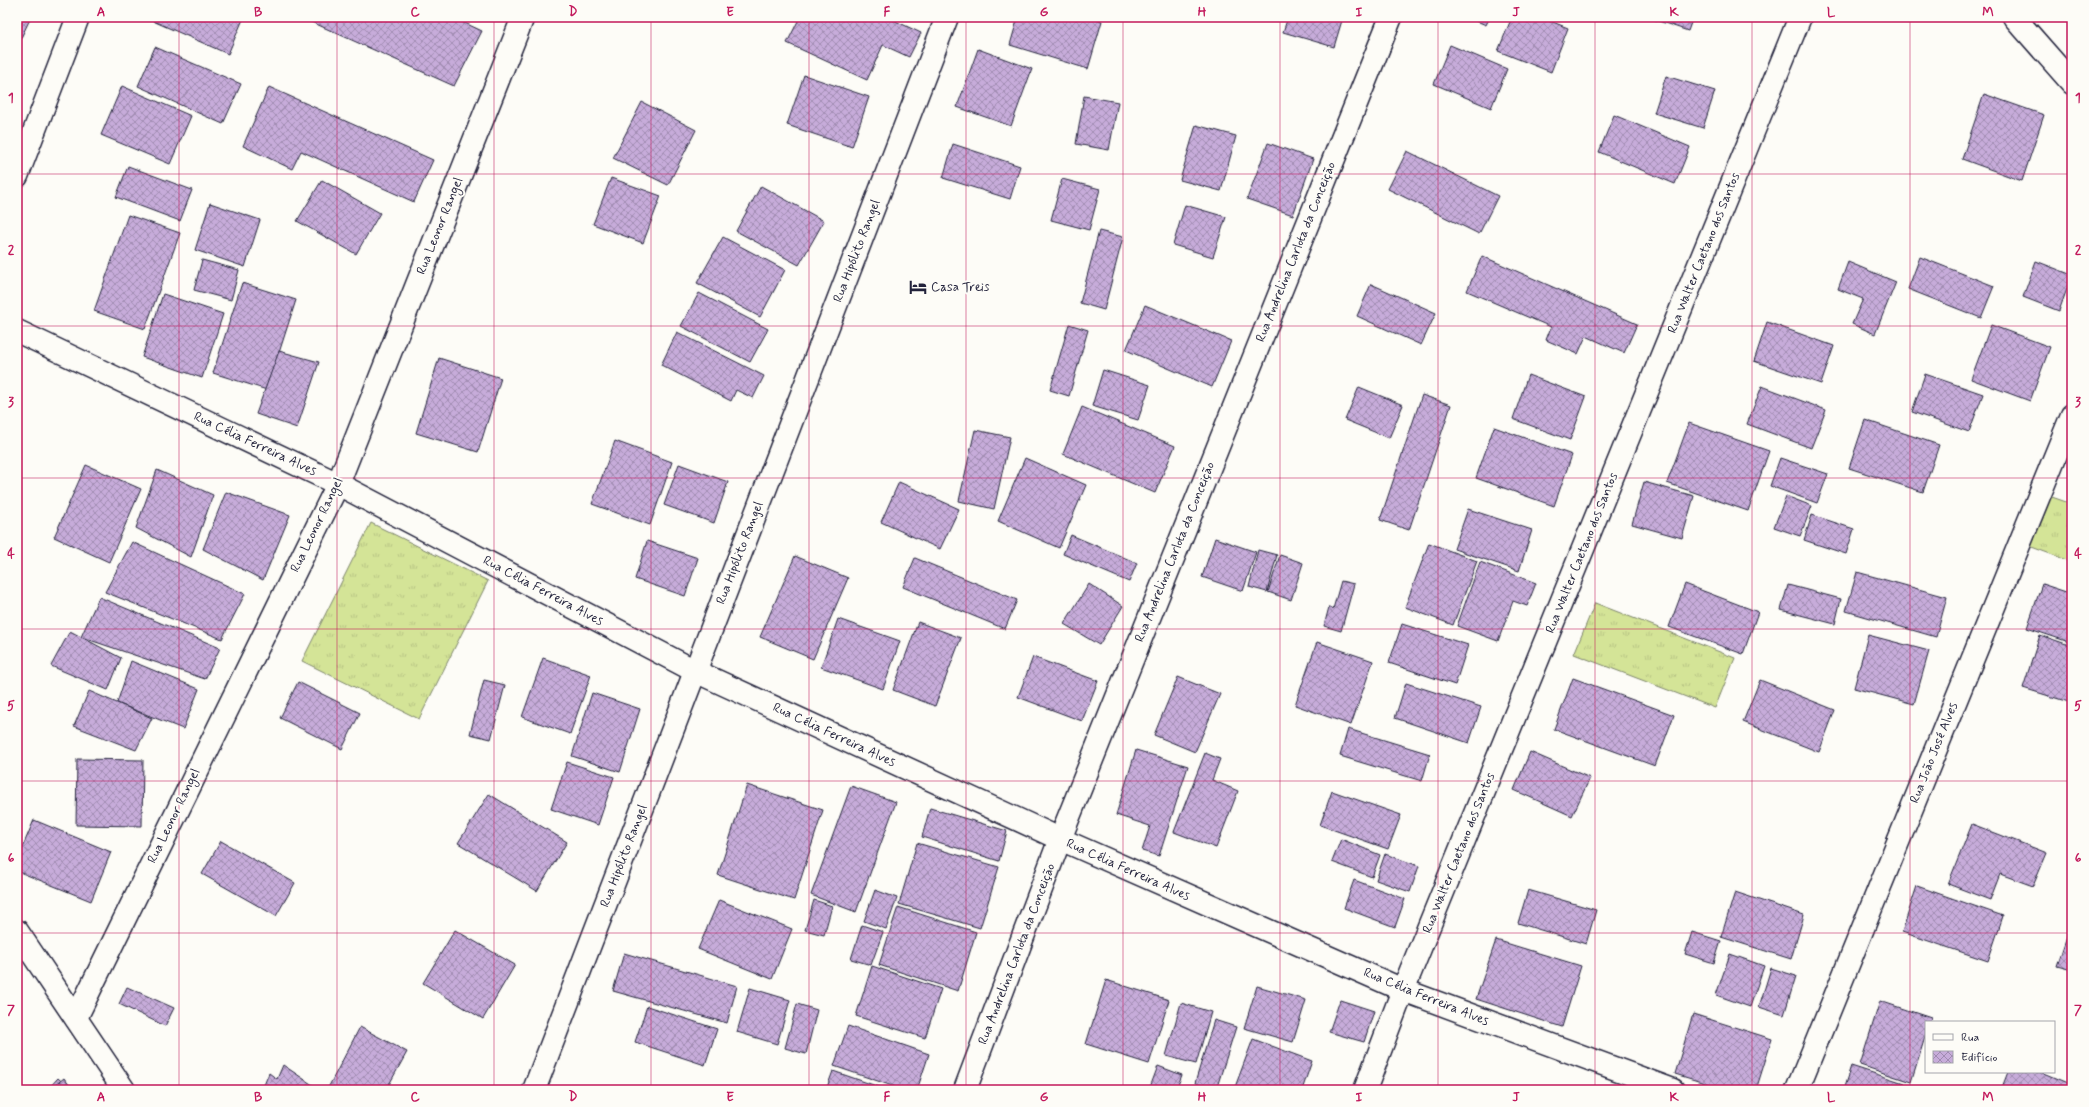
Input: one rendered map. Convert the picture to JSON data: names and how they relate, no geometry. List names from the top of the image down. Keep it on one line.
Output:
{"streets":{"street":["Rua Leonor Rangel","Rua Hipólito Rangel","Rua Andrelina Carlota da Conceição","Rua Walter Caetano dos Santos","Rua Célia Ferreira Alves","Rua João José Alves"]},"crossings":[["Rua Leonor Rangel","Rua Célia Ferreira Alves"],["Rua Hipólito Rangel","Rua Célia Ferreira Alves"],["Rua Andrelina Carlota da Conceição","Rua Célia Ferreira Alves"],["Rua Walter Caetano dos Santos","Rua Célia Ferreira Alves"]],"places":{"hotel":["Casa Treis"]},"legend":["Rua","Edifício"],"grid":{"columns":["A","B","C","D","E","F","G","H","I","J","K","L","M"],"rows":["1","2","3","4","5","6","7"]}}
